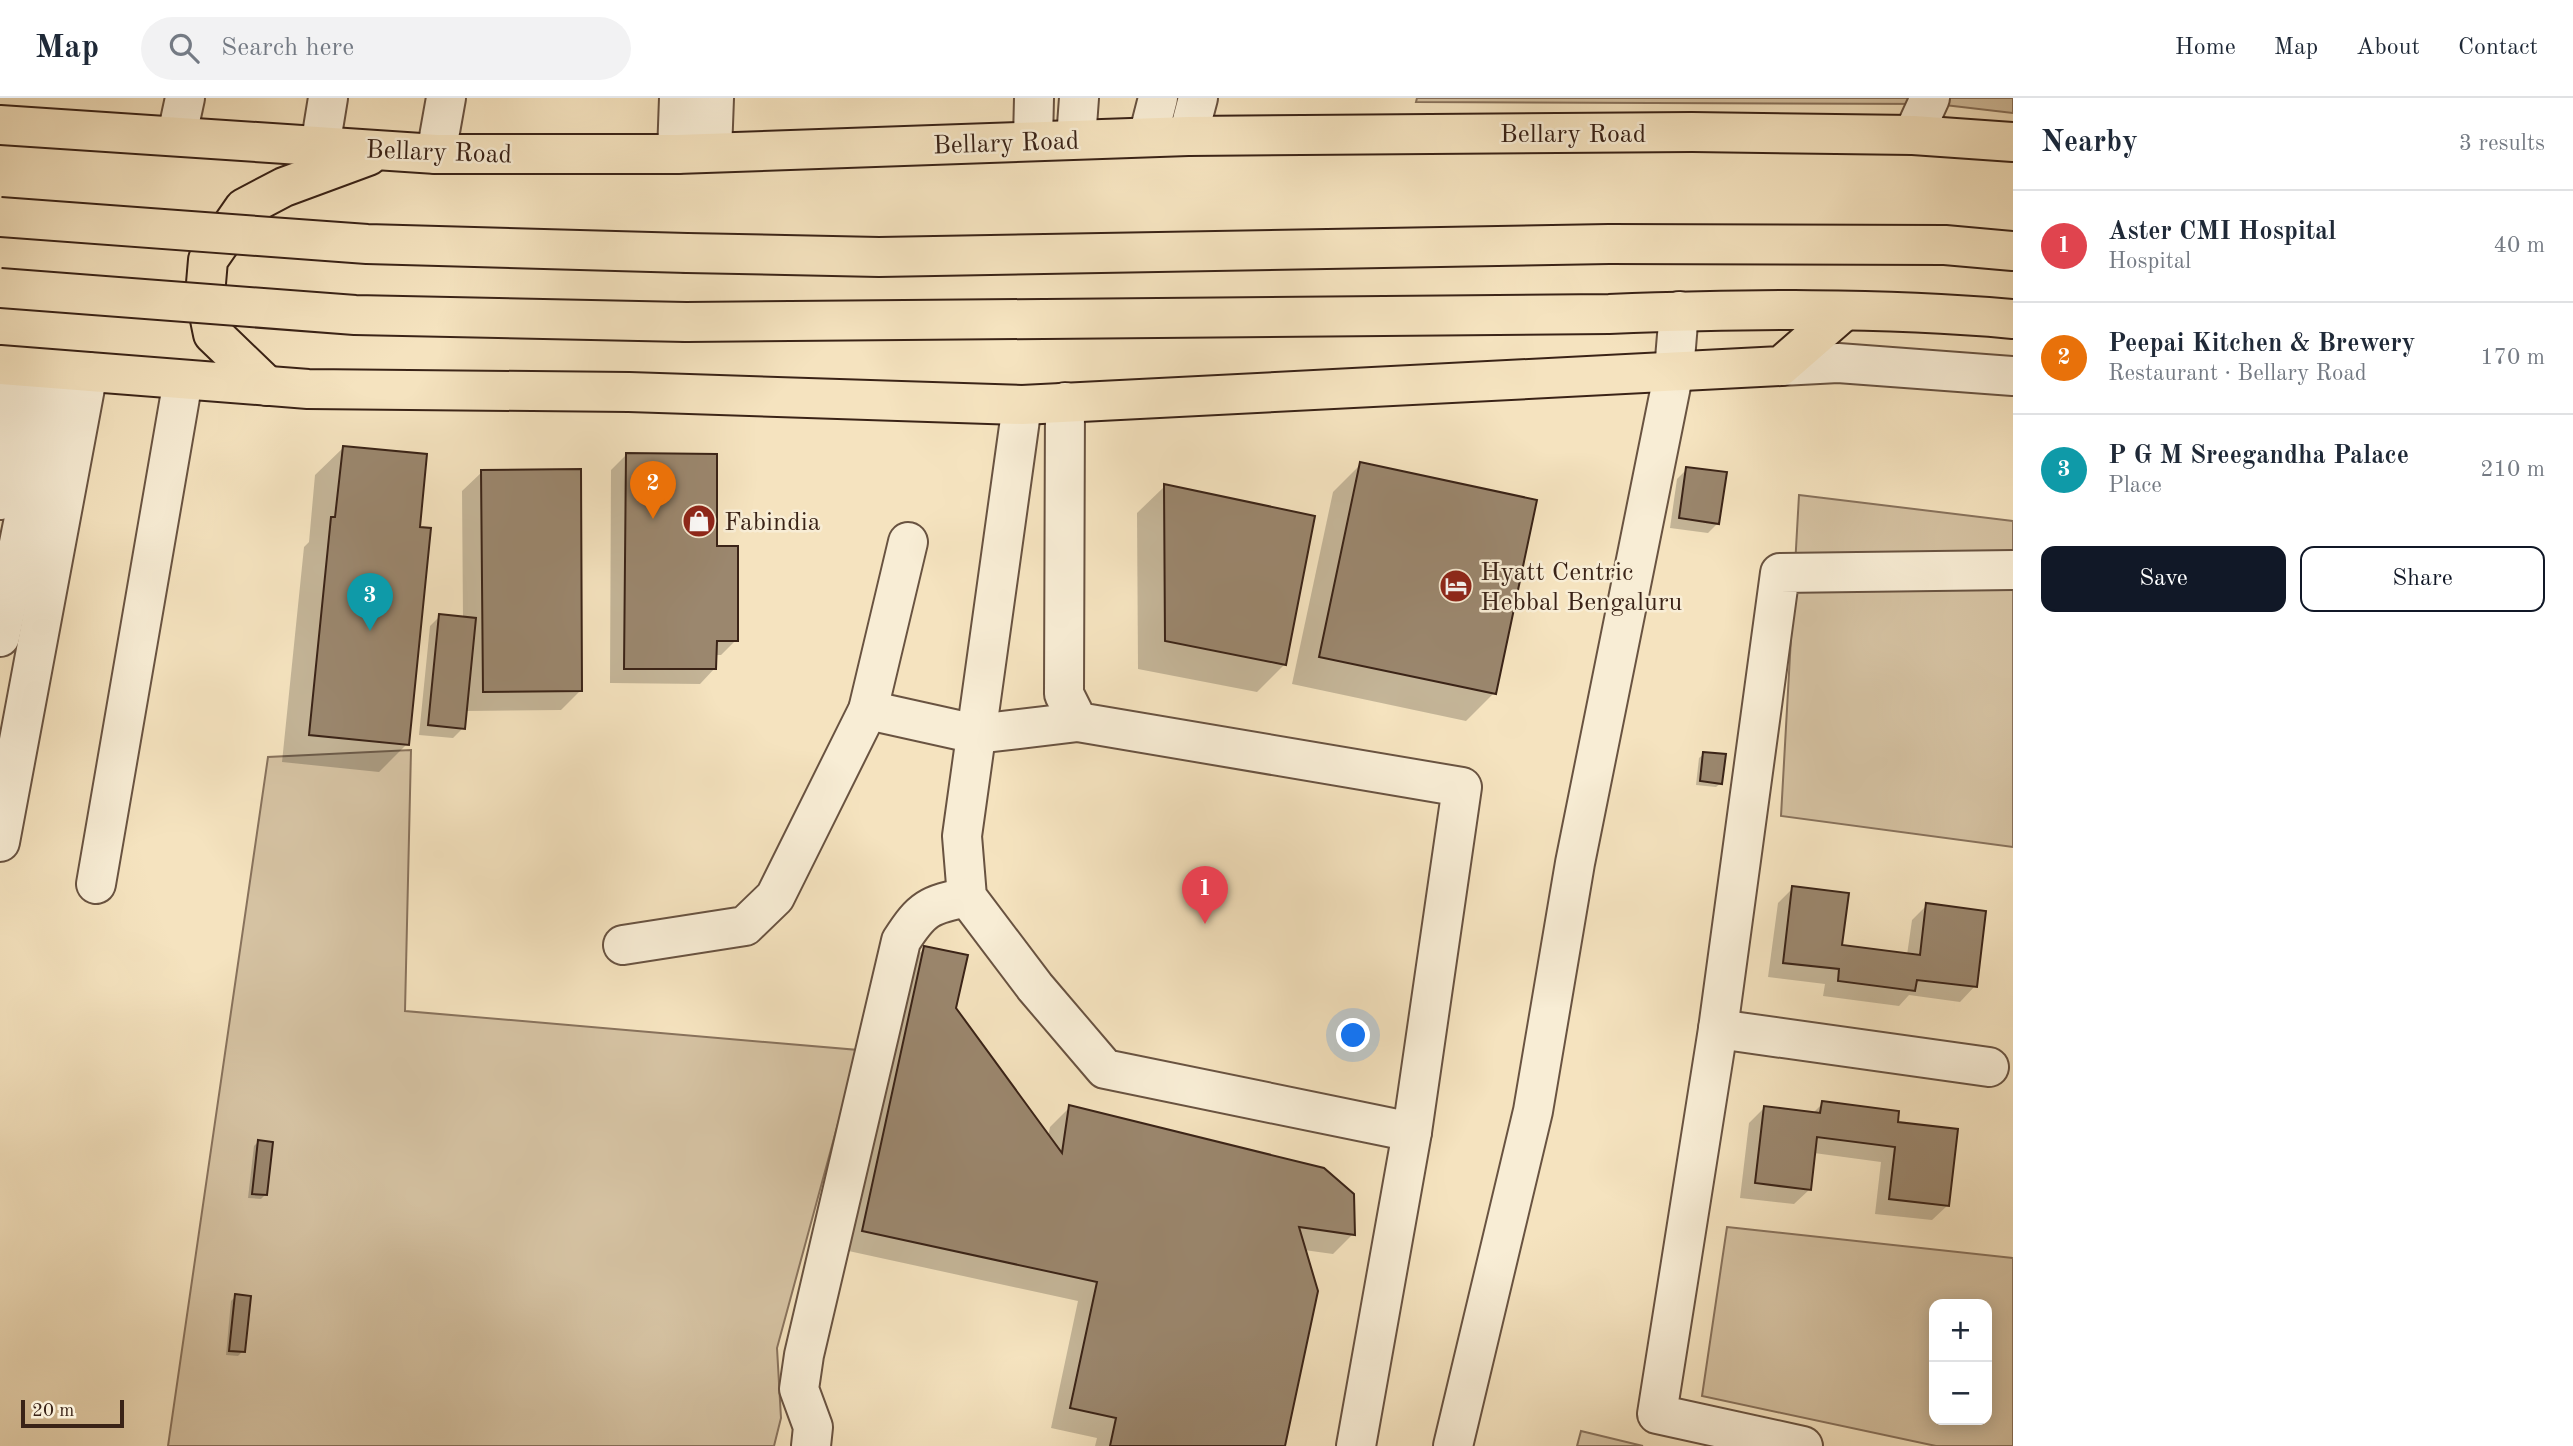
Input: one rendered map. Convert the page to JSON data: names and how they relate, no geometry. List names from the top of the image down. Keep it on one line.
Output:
{"streets":{"highway":["Bellary Road"]},"places":{"shop":["Fabindia"],"hotel":["Hyatt Centric Hebbal Bengaluru"]},"scale_bar":"20 m","page":{"header":"Map","search":"Search here","nav":["Home","Map","About","Contact"],"heading":["Nearby","3 results"],"list":[{"mark":"1","name":"Aster CMI Hospital","note":"Hospital","value":"40 m"},{"mark":"2","name":"Peepai Kitchen & Brewery","note":"Restaurant · Bellary Road","value":"170 m"},{"mark":"3","name":"P G M Sreegandha Palace","note":"Place","value":"210 m"}],"pins":["2","3","1"],"buttons":["Save","Share"],"map_buttons":["+","−"],"scale":"20 m"}}
